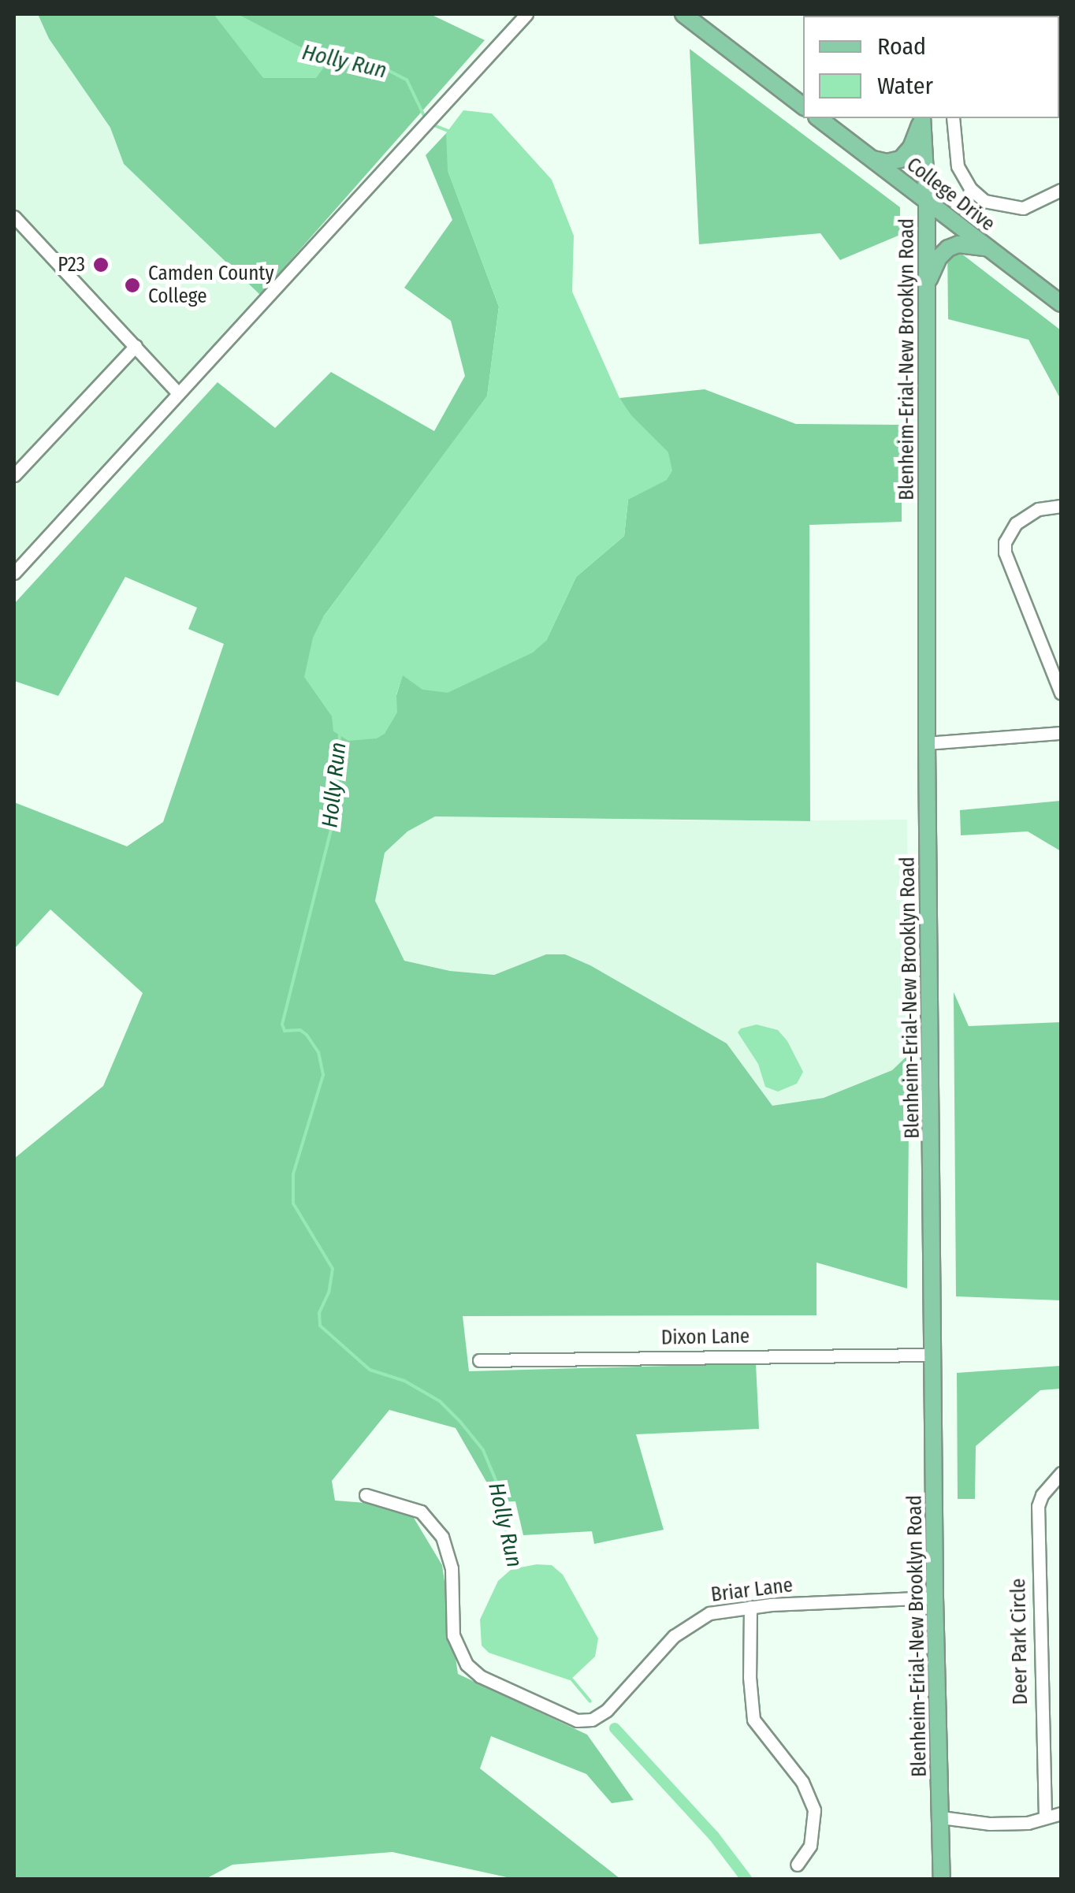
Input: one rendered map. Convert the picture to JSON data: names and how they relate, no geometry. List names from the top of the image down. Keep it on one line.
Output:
{"streets":{"main road":["College Drive","Blenheim-Erial-New Brooklyn Road"],"street":["Dixon Lane","Briar Lane","Deer Park Circle"]},"crossings":[["College Drive","Blenheim-Erial-New Brooklyn Road"],["Blenheim-Erial-New Brooklyn Road","Dixon Lane"],["Blenheim-Erial-New Brooklyn Road","Briar Lane"]],"water":["Holly Run"],"places":["P23","Camden County College"],"legend":["Road","Water"]}
